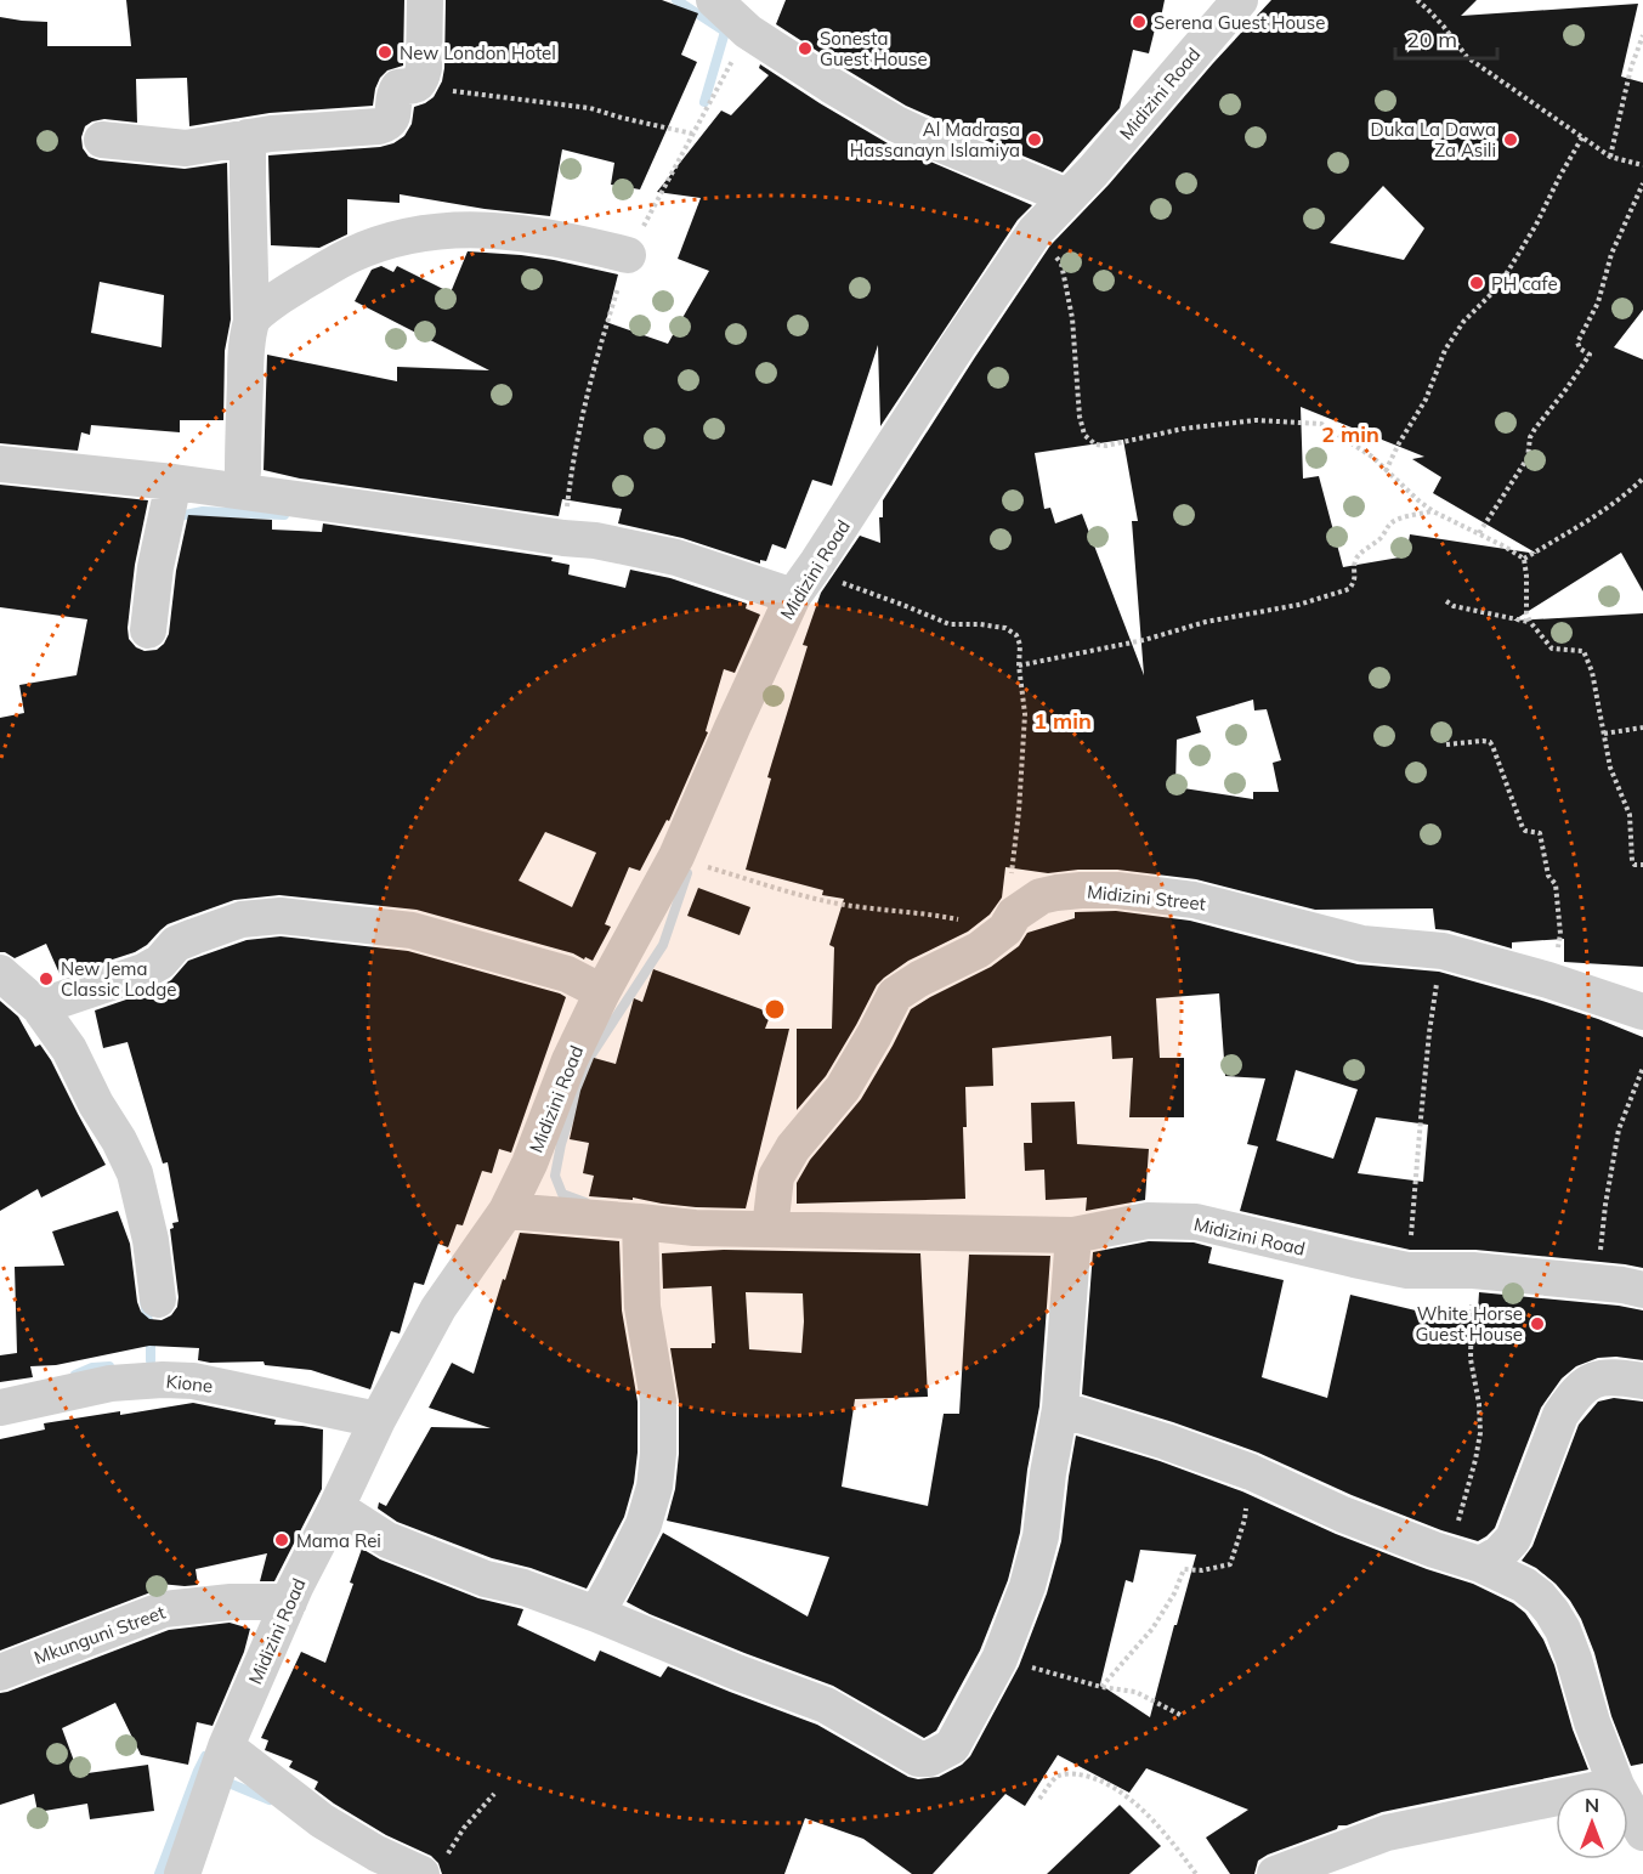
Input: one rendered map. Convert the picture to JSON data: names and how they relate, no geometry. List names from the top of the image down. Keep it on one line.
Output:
{"streets":{"street":["Midizini Road","Midizini Street","Kione","Mkunguni Street"]},"crossings":[["Midizini Road","Midizini Street"],["Midizini Road","Kione"],["Midizini Road","Mkunguni Street"]],"places":["Serena Guest House","Sonesta Guest House","New London Hotel","Al Madrasa Hassanayn Islamiya","Duka La Dawa Za Asili","PH cafe","New Jema Classic Lodge","White Horse Guest House","Mama Rei"],"scale_bar":"20 m","north":"top","rings":["2 min","1 min"]}
